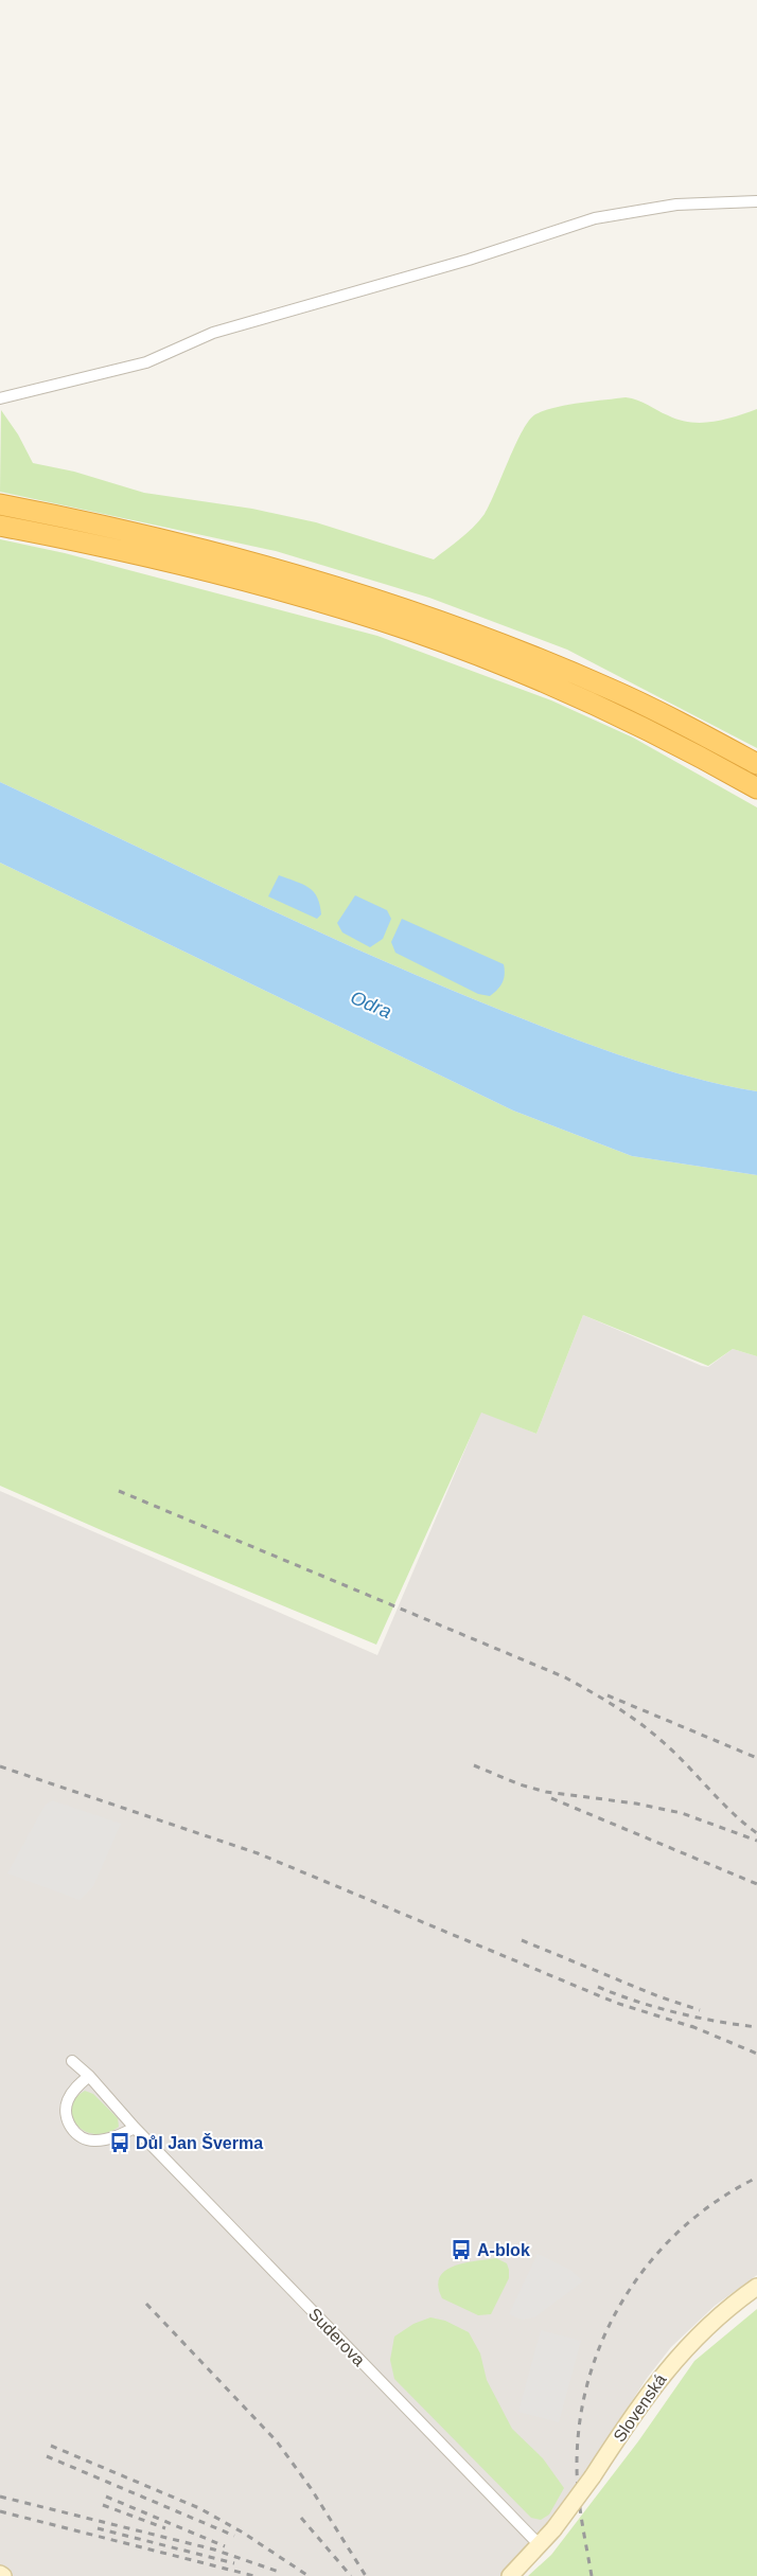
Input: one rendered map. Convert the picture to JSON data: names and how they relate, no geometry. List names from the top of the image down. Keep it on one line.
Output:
{"streets":{"street":["Suderova","Slovenská"]},"crossings":[["Suderova","Slovenská"]],"water":["Odra"],"places":{"bus stop":["Důl Jan Šverma","A-blok"]}}
